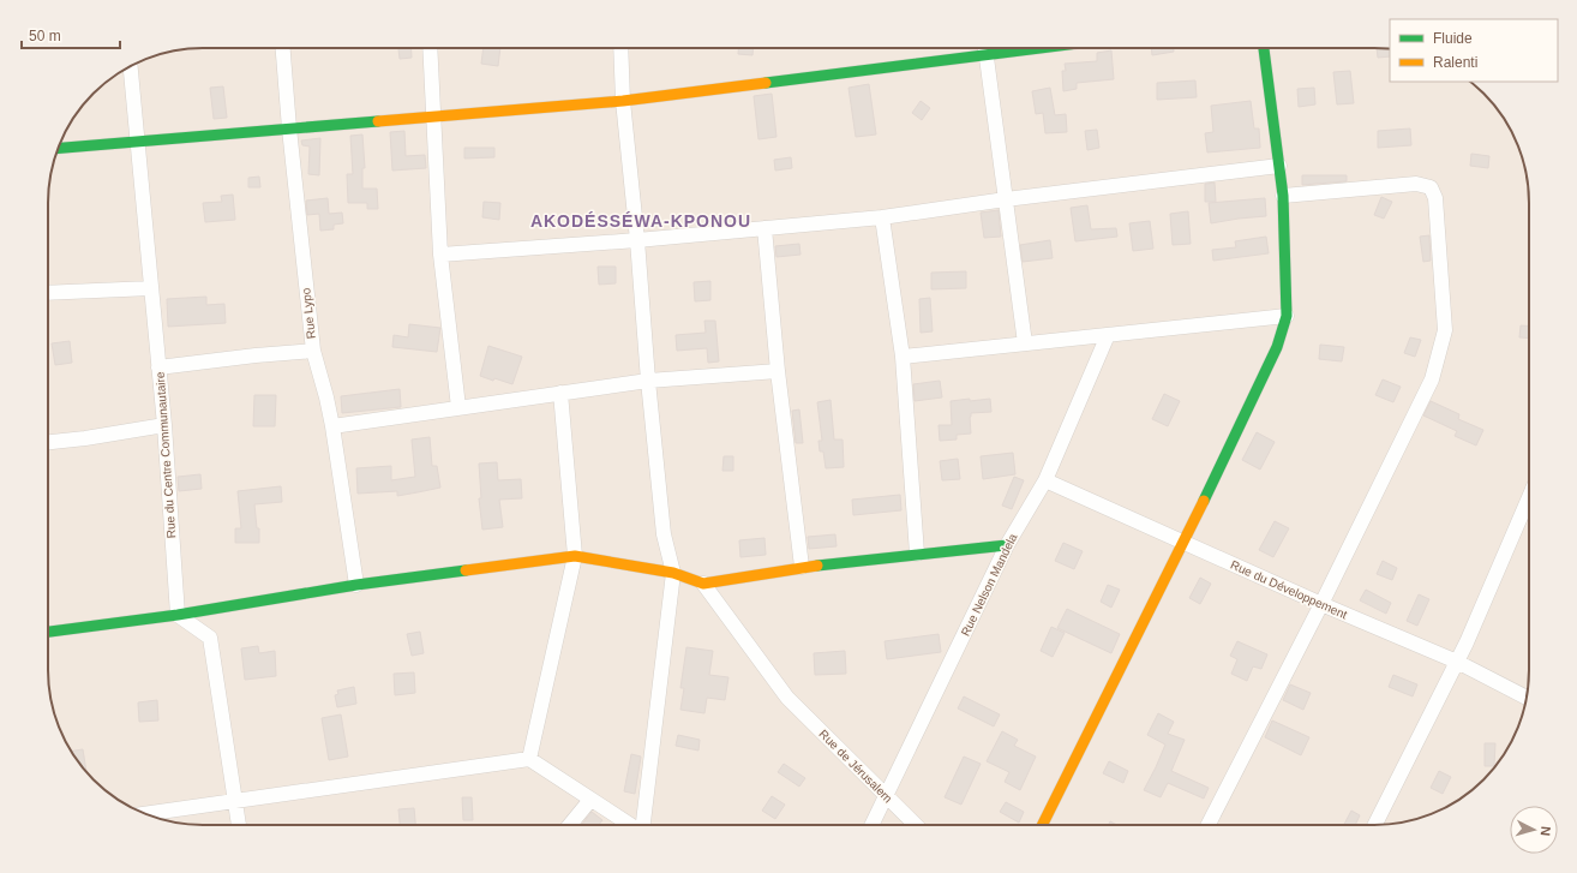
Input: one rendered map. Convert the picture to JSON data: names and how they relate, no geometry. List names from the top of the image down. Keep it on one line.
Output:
{"streets":{"street":["Rue Lypo","Rue du Centre Communautaire","Rue Nelson Mandela","Rue du Développement","Rue de Jérusalem"]},"crossings":[["Rue Nelson Mandela","Rue du Développement"],["Rue Nelson Mandela","Rue de Jérusalem"]],"districts":["AKODÉSSÉWA-KPONOU"],"legend":["Fluide","Ralenti"],"scale_bar":"50 m","north":"right"}
